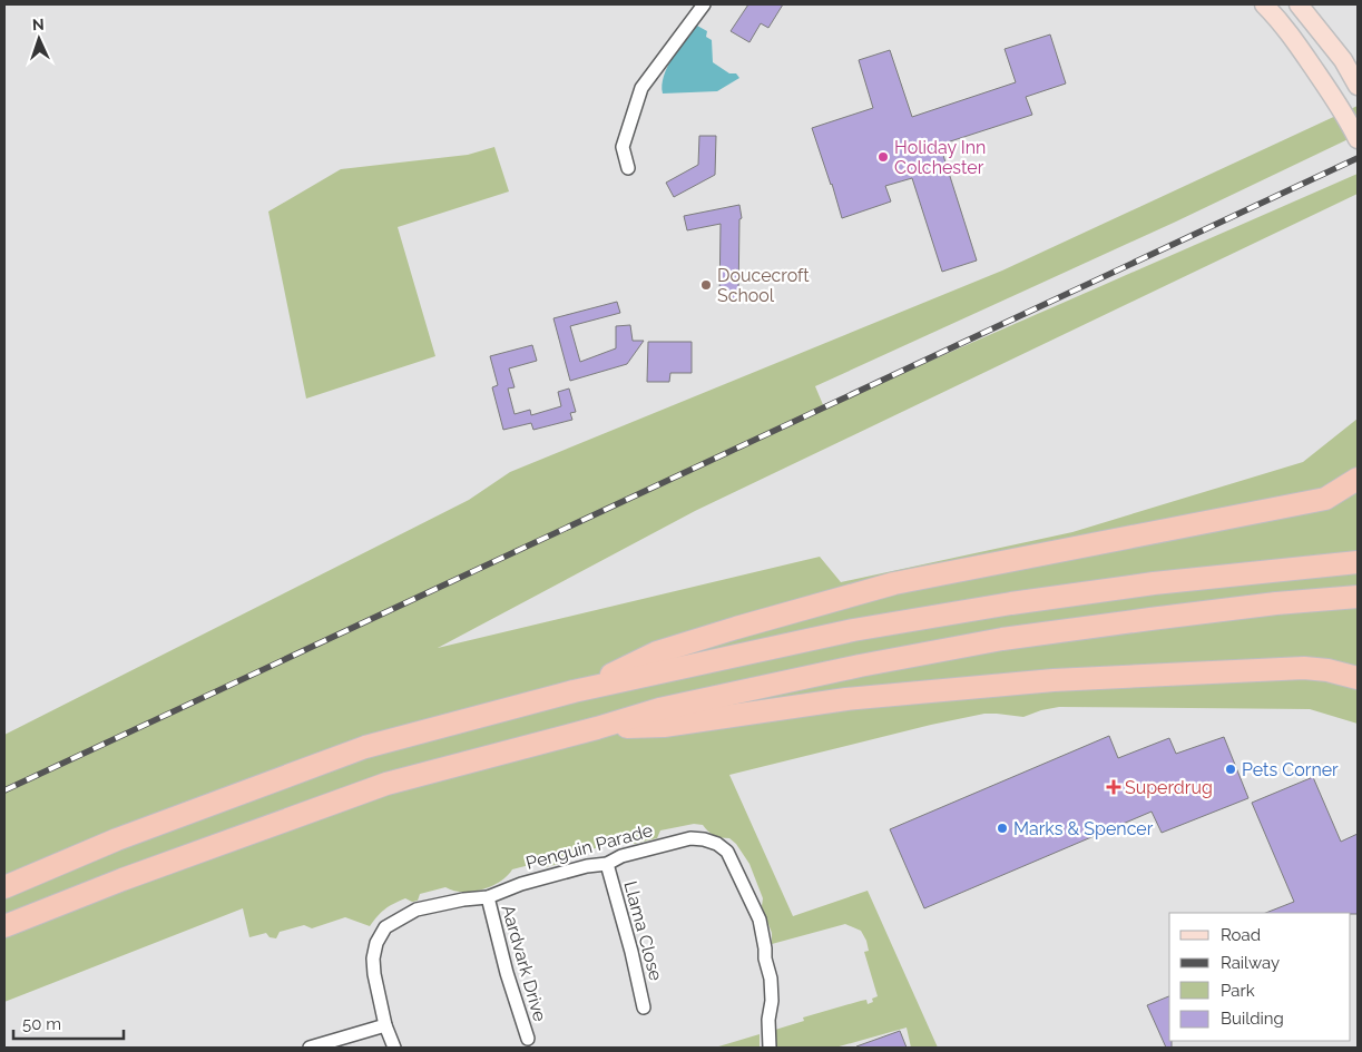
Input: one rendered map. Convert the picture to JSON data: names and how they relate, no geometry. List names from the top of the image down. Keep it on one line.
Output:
{"streets":{"street":["Penguin Parade","Llama Close","Aardvark Drive"]},"crossings":[["Penguin Parade","Llama Close"],["Penguin Parade","Aardvark Drive"]],"places":{"other":["Holiday Inn Colchester","Doucecroft School","Pets Corner","Marks & Spencer"],"health":["Superdrug"]},"legend":["Road","Railway","Park","Building"],"scale_bar":"50 m","north":"top"}
